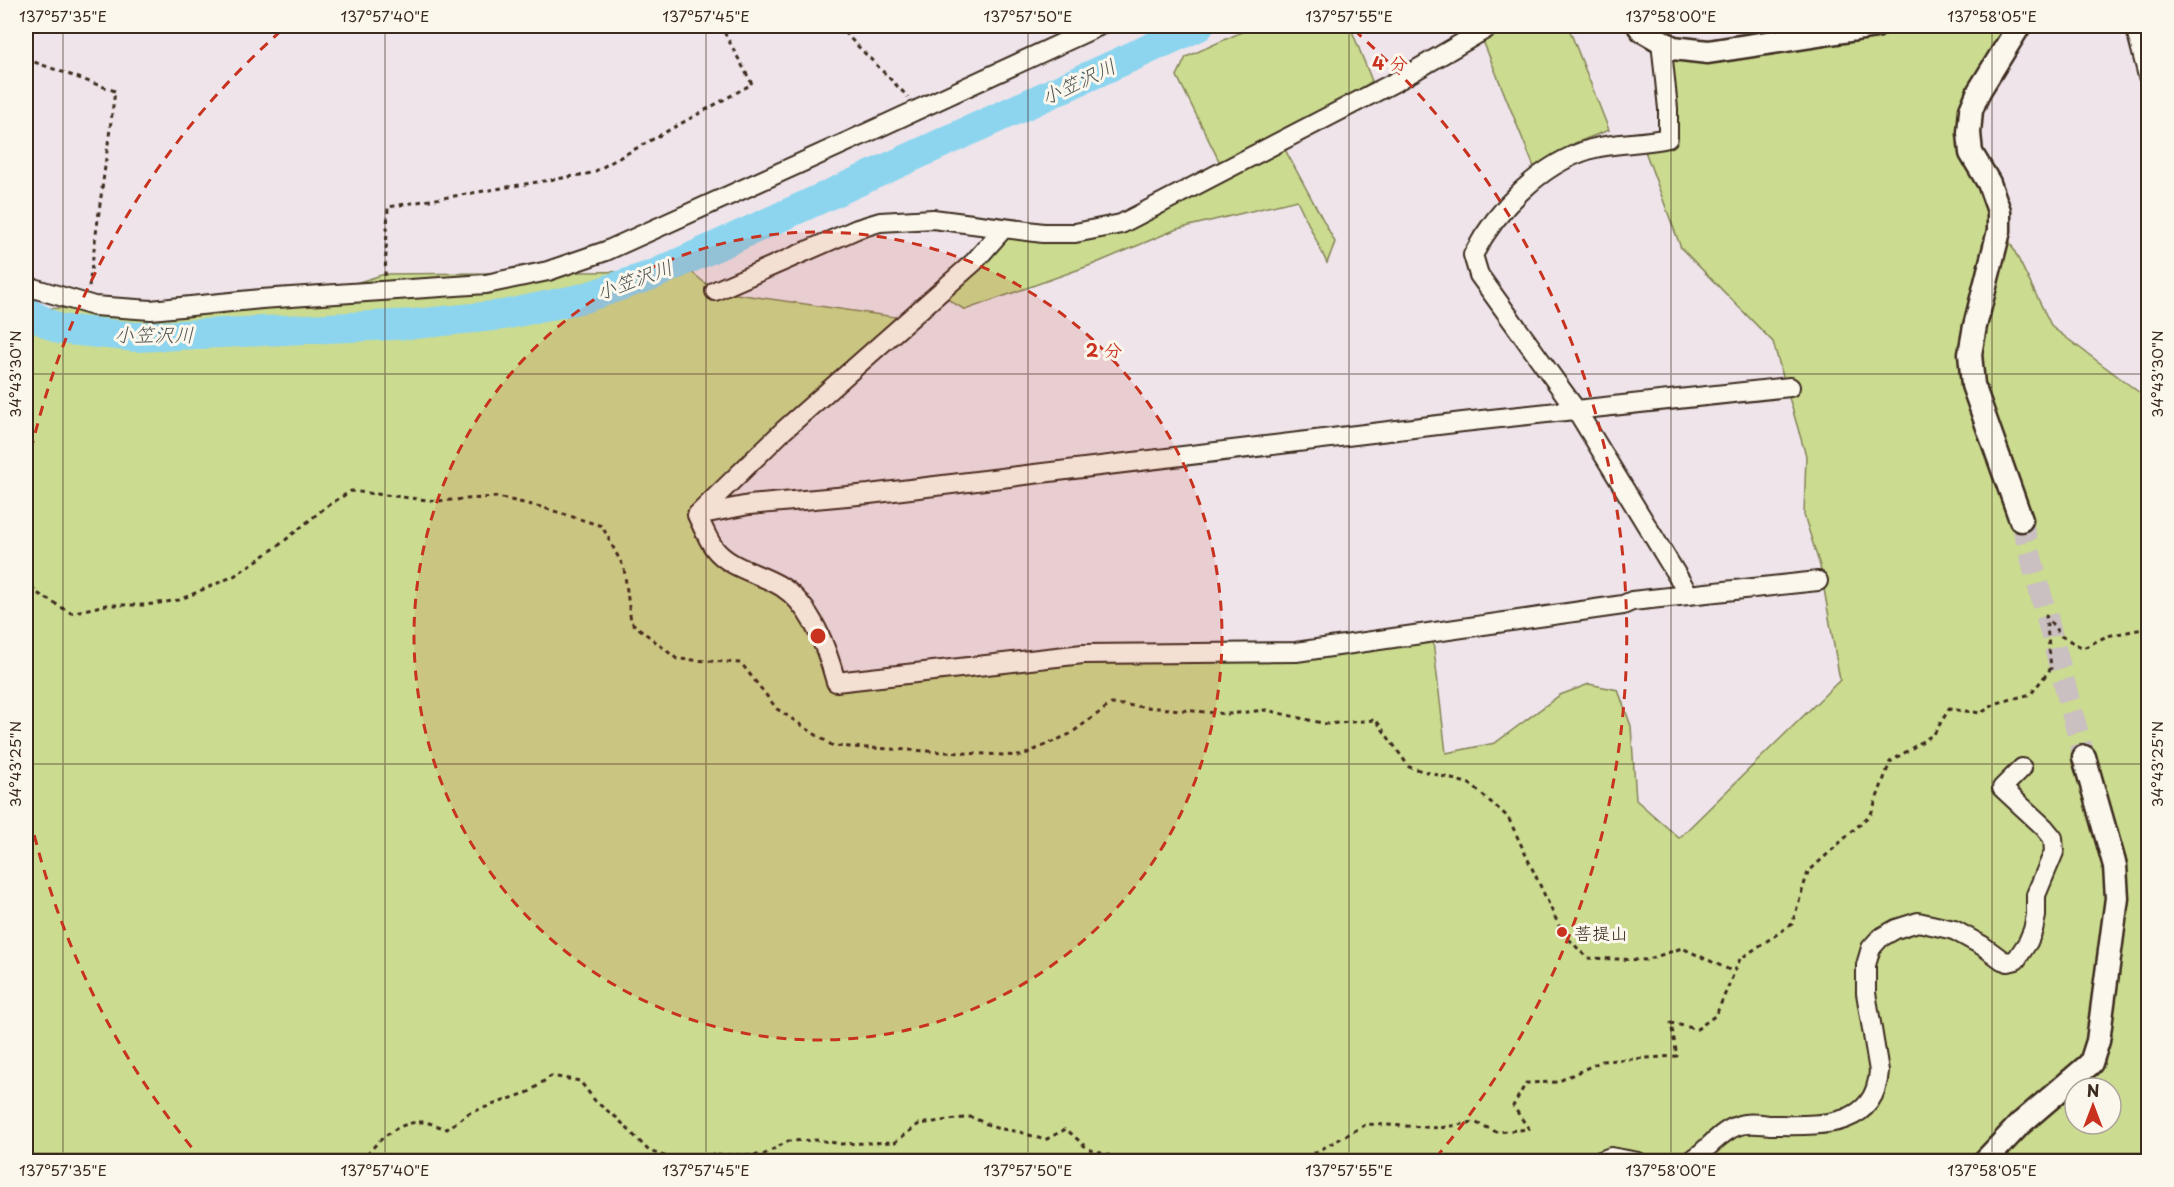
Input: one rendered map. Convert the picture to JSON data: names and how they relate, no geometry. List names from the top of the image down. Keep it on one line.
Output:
{"water":["小笠沢川"],"places":["菩提山"],"north":"top","coordinates":["137°57'35\"E","137°57'40\"E","137°57'45\"E","137°57'50\"E","137°57'55\"E","137°58'00\"E","137°58'05\"E","34°43'30\"N","34°43'25\"N"],"rings":["4 分","2 分"]}
